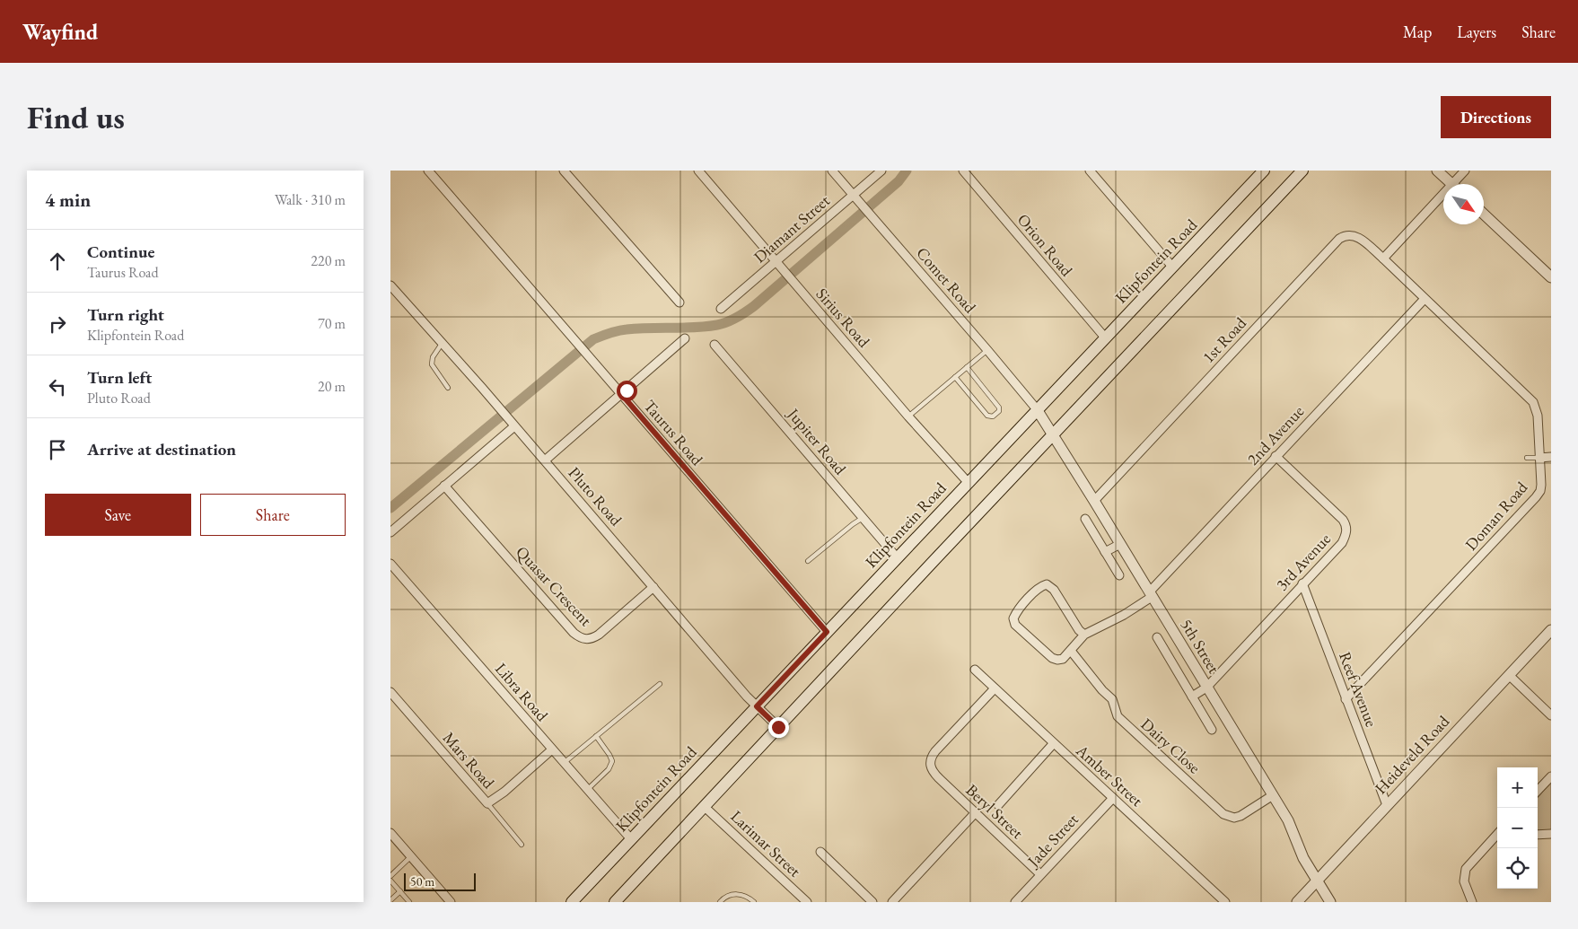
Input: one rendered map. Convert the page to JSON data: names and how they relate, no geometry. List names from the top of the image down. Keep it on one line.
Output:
{"streets":{"main road":["Klipfontein Road"],"street":["Diamant Street","Orion Road","Comet Road","Sirius Road","1st Road","Taurus Road","2nd Avenue","Jupiter Road","Pluto Road","Doman Road","3rd Avenue","Quasar Crescent","5th Street","Reef Avenue","Libra Road","Dairy Close","Heideveld Road","Mars Road","Amber Street","Beryl Street","Jade Street","Larimar Street"]},"crossings":[["Diamant Street","Comet Road"],["Diamant Street","Sirius Road"],["Orion Road","Klipfontein Road"],["Klipfontein Road","Comet Road"],["Klipfontein Road","Sirius Road"],["Klipfontein Road","Taurus Road"],["Klipfontein Road","Jupiter Road"],["Klipfontein Road","Pluto Road"],["Klipfontein Road","5th Street"],["Klipfontein Road","Libra Road"],["Comet Road","5th Street"],["1st Road","Doman Road"],["1st Road","5th Street"],["2nd Avenue","Doman Road"],["2nd Avenue","3rd Avenue"],["2nd Avenue","5th Street"],["Pluto Road","Quasar Crescent"],["Doman Road","Reef Avenue"],["3rd Avenue","5th Street"],["3rd Avenue","Reef Avenue"],["5th Street","Dairy Close"],["5th Street","Heideveld Road"],["Reef Avenue","Heideveld Road"],["Libra Road","Mars Road"],["Amber Street","Beryl Street"],["Amber Street","Jade Street"],["Beryl Street","Jade Street"]],"scale_bar":"50 m","north":"bottom right","page":{"header":"Wayfind","nav":["Map","Layers","Share"],"buttons":["Directions",["Save","Share"]],"title":"Find us","heading":["4 min","Walk · 310 m"],"list":[["Continue","Taurus Road","220 m"],["Turn right","Klipfontein Road","70 m"],["Turn left","Pluto Road","20 m"],"Arrive at destination"],"map_buttons":["+","−"],"scale":"50 m"}}
